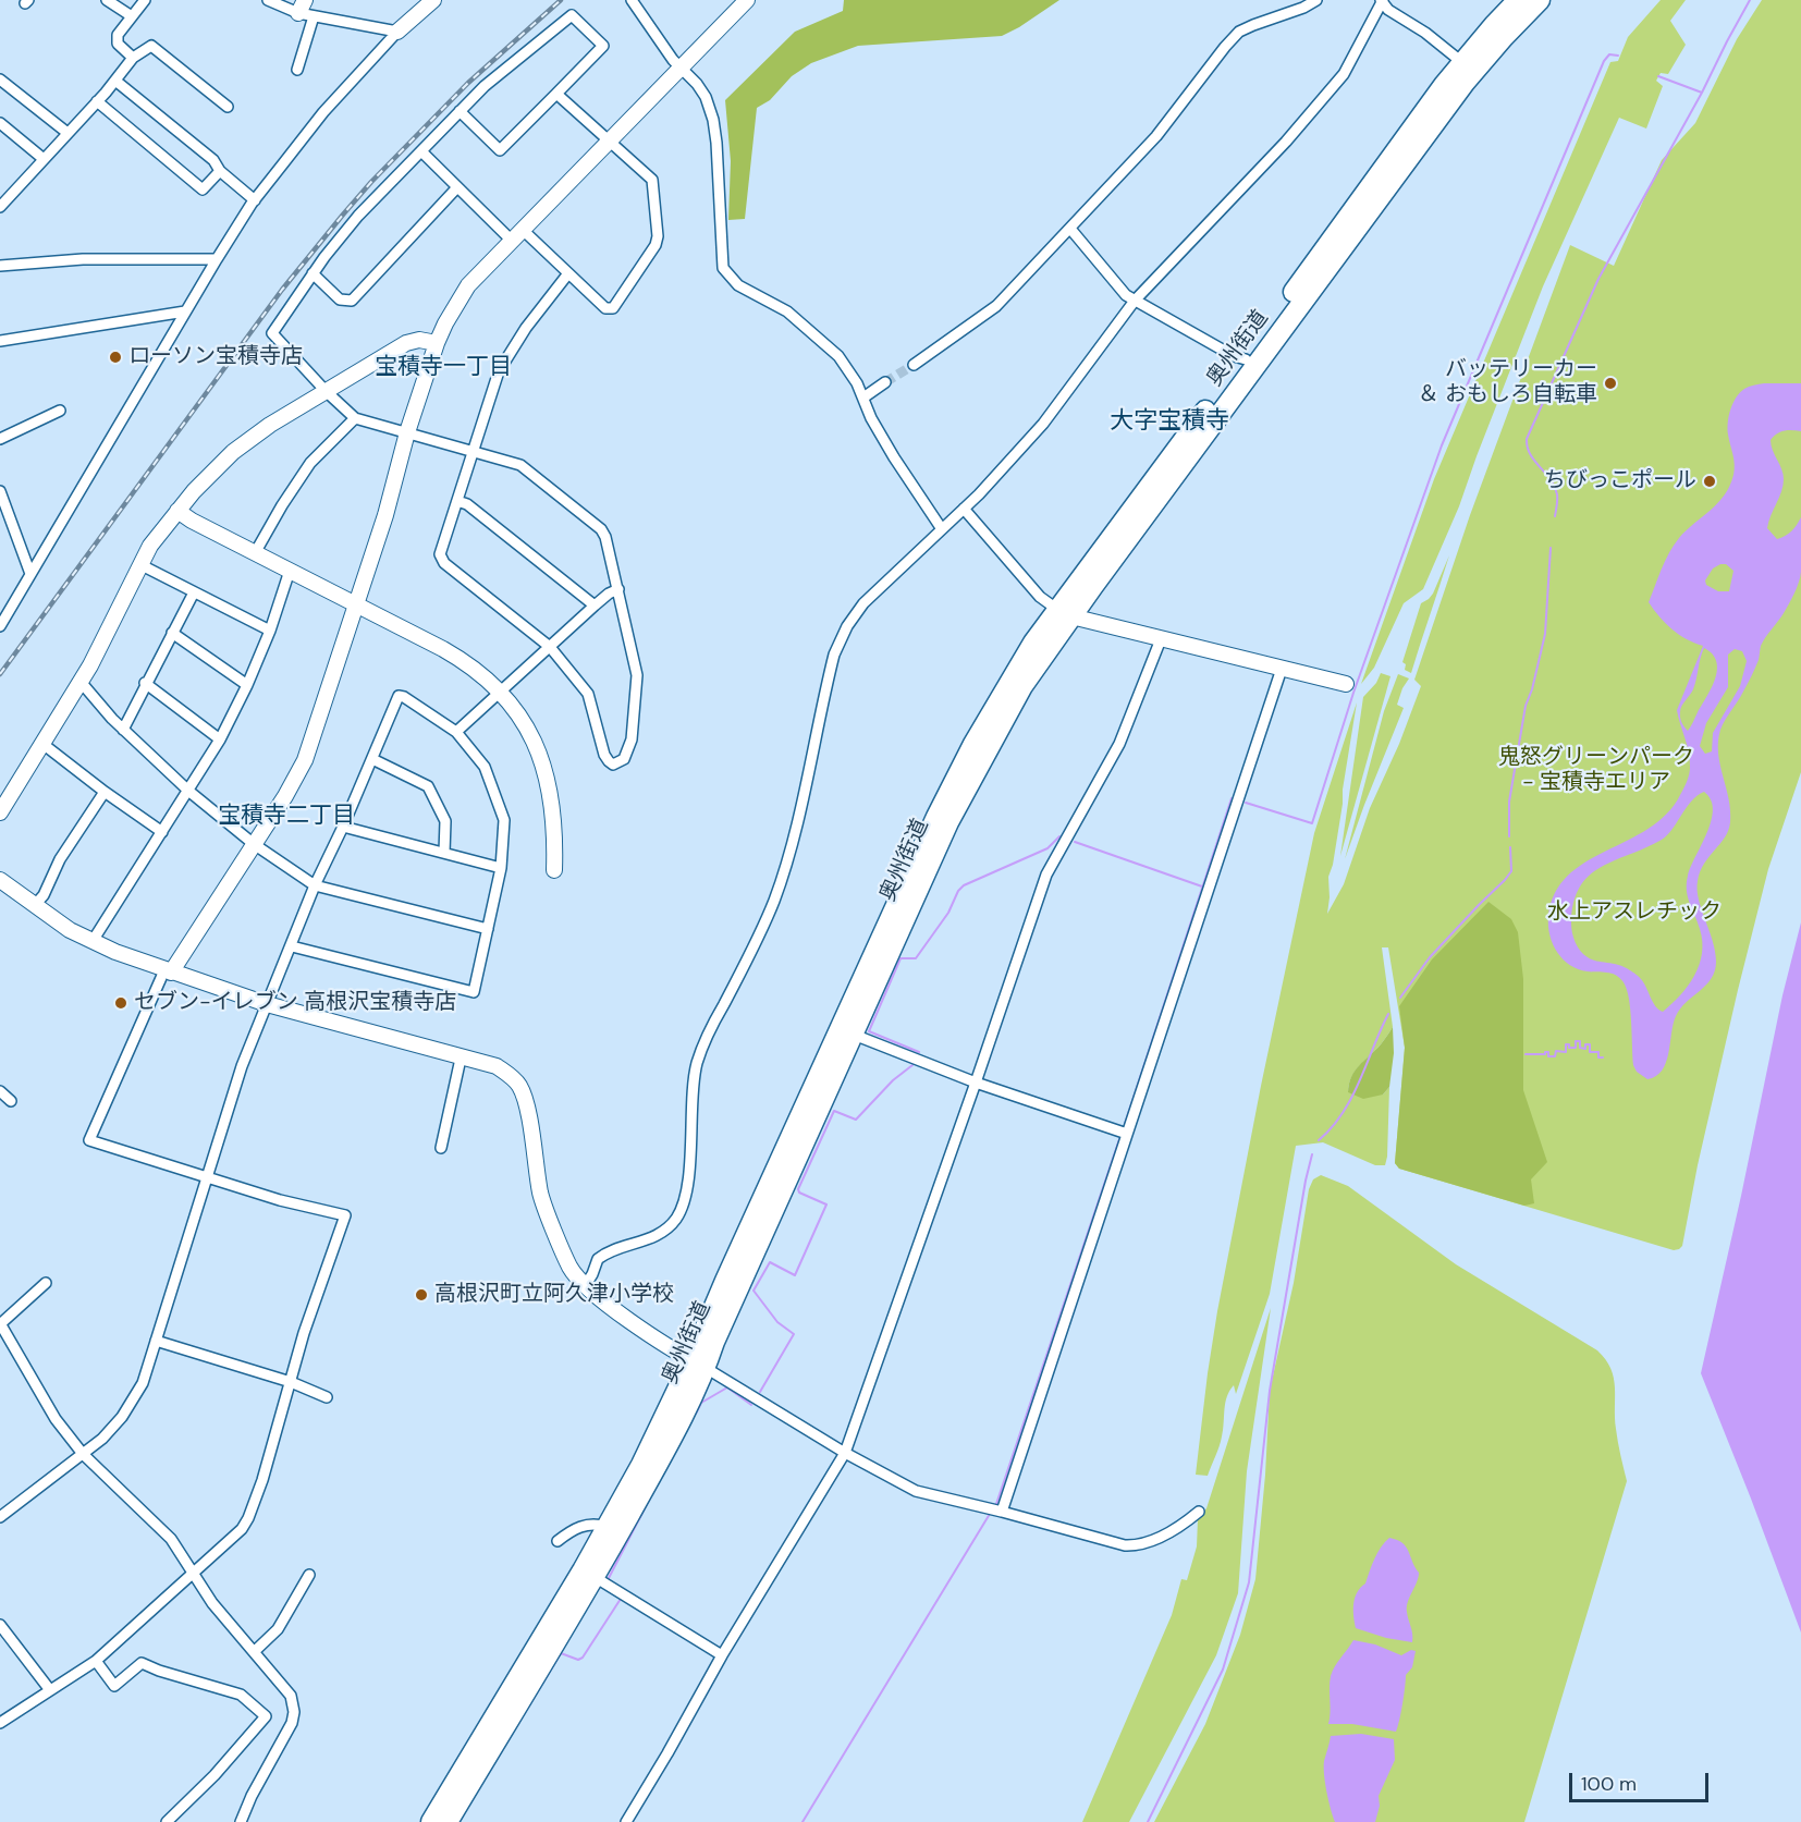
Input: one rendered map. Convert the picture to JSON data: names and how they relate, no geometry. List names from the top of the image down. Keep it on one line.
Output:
{"streets":{"highway":["奥州街道"]},"districts":["宝積寺一丁目","大字宝積寺","宝積寺二丁目"],"parks":["鬼怒グリーンパーク - 宝積寺エリア","水上アスレチック"],"places":["ローソン宝積寺店","バッテリーカー ＆ おもしろ自転車","ちびっこポール","セブン-イレブン 高根沢宝積寺店","高根沢町立阿久津小学校"],"scale_bar":"100 m"}
